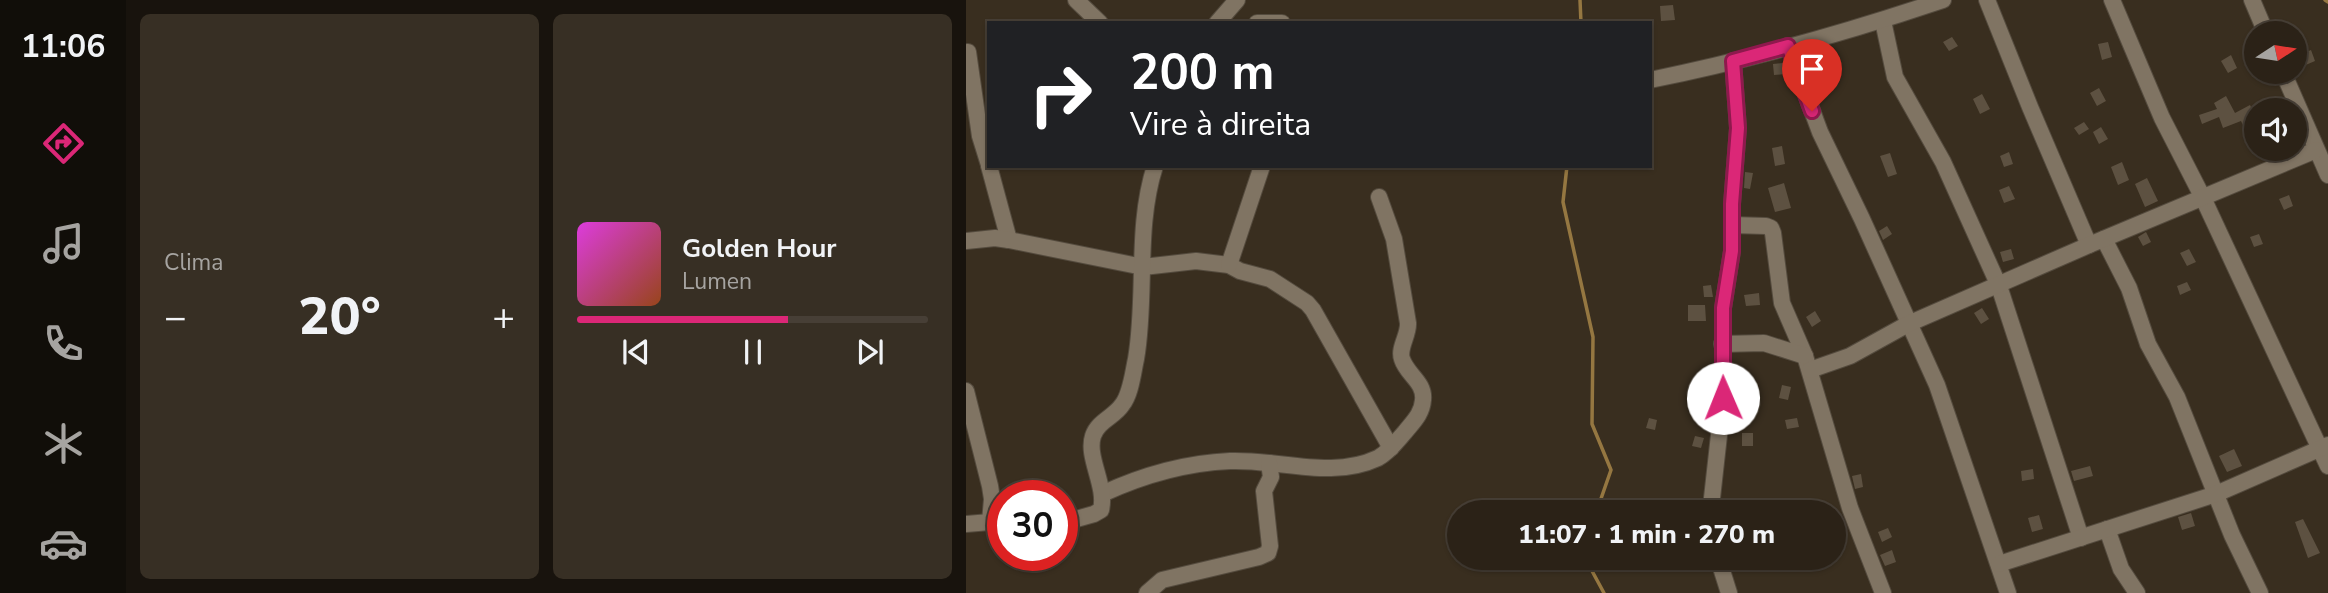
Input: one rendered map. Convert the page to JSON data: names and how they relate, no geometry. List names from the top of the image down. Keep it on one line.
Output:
{"north":"right","page":{"tabs":"11:06","tile":"Clima","turn":["200 m","Vire à direita"],"song":["Golden Hour","Lumen"],"heat":["−","20°","+"],"limit":"30","trip":"11:07 · 1 min · 270 m"}}
